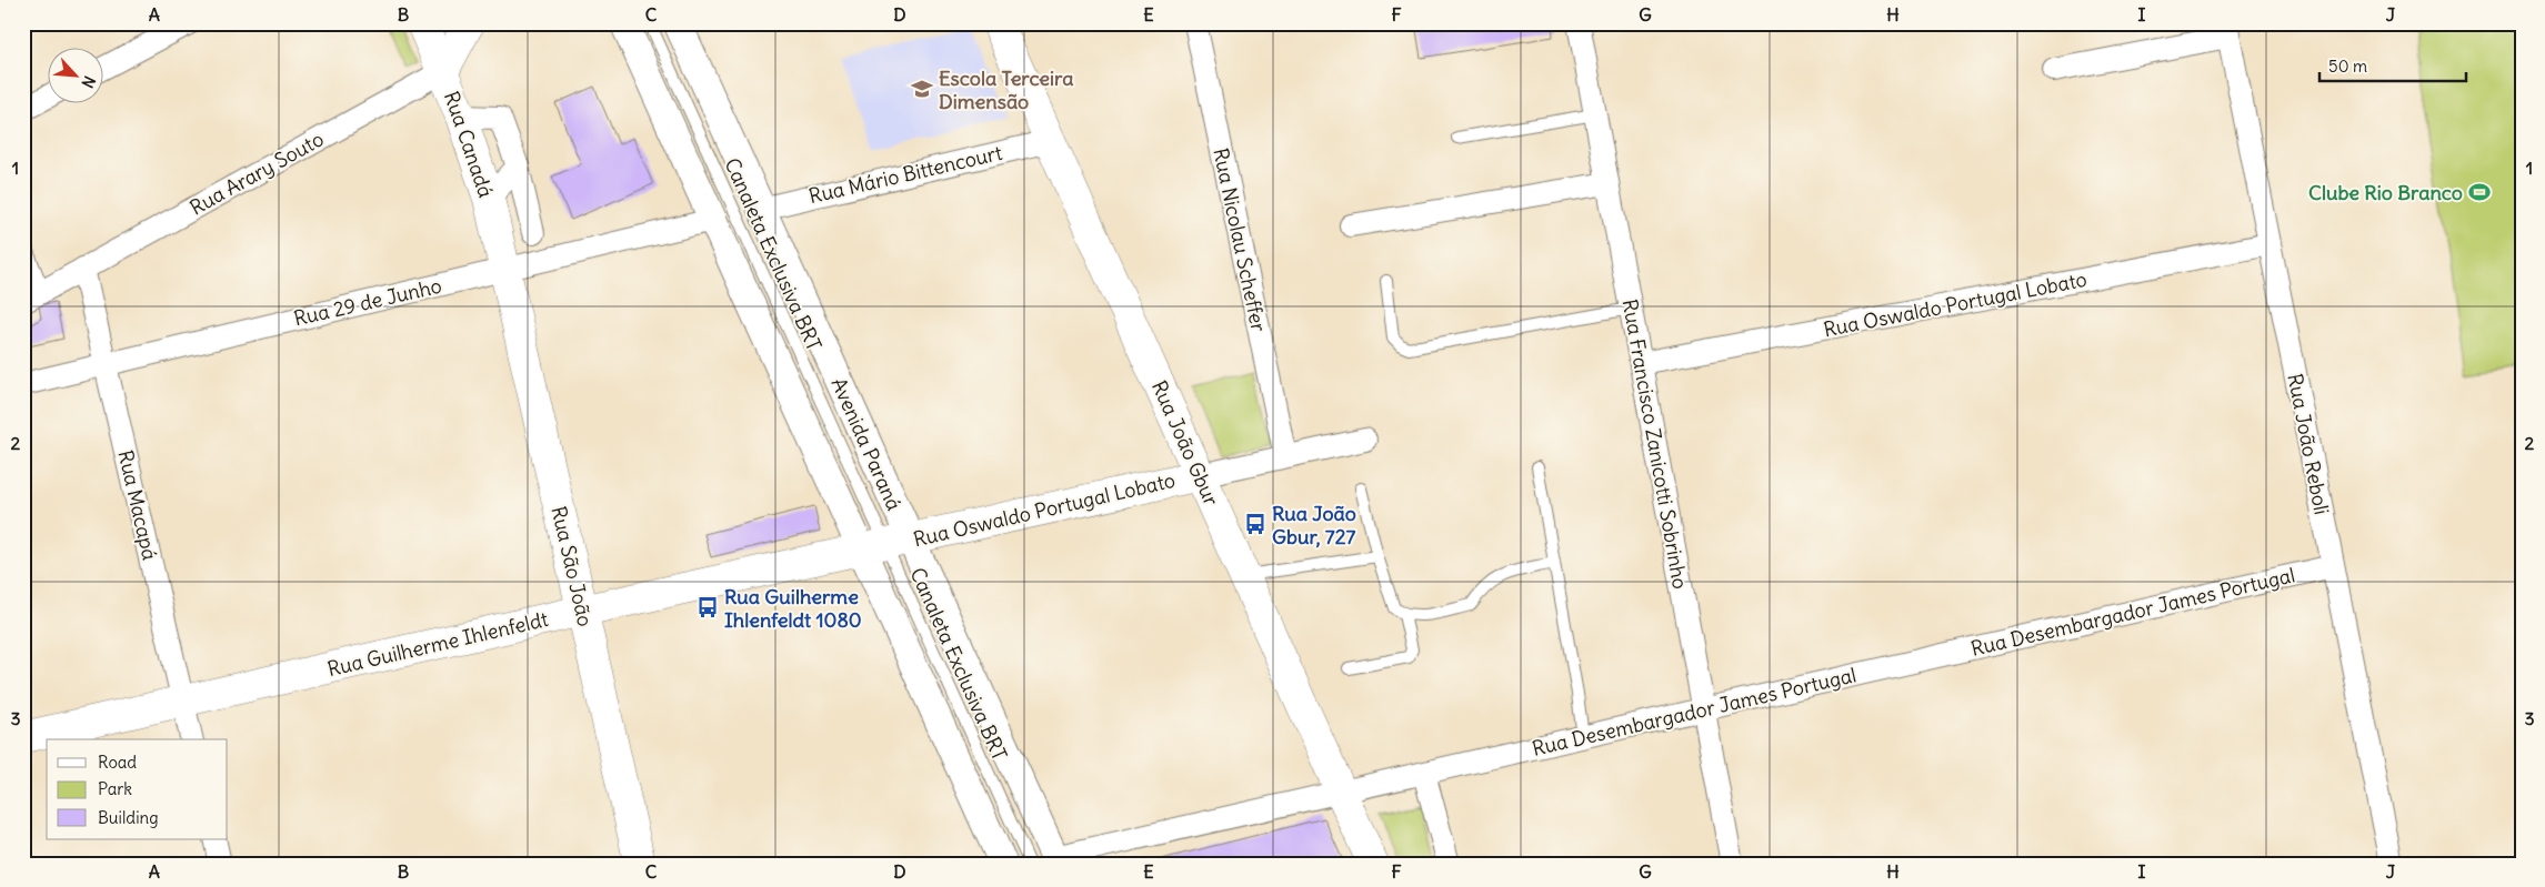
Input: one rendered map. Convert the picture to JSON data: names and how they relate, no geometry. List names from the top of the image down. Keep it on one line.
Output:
{"streets":{"main road":["Rua Canadá","Rua Oswaldo Portugal Lobato","Rua João Gbur","Rua São João","Rua Guilherme Ihlenfeldt"],"street":["Rua Arary Souto","Rua Mário Bittencourt","Rua Nicolau Scheffer","Rua 29 de Junho","Avenida Paraná","Rua Francisco Zanicotti Sobrinho","Rua João Reboli","Rua Macapá","Rua Desembargador James Portugal"],"lane":["Canaleta Exclusiva BRT"]},"crossings":[["Rua Canadá","Rua Arary Souto"],["Rua Canadá","Rua 29 de Junho"],["Rua Canadá","Rua São João"],["Rua Arary Souto","Rua Macapá"],["Rua Mário Bittencourt","Rua João Gbur"],["Rua Mário Bittencourt","Avenida Paraná"],["Rua Nicolau Scheffer","Rua Oswaldo Portugal Lobato"],["Canaleta Exclusiva BRT","Rua Oswaldo Portugal Lobato"],["Canaleta Exclusiva BRT","Avenida Paraná"],["Canaleta Exclusiva BRT","Rua Guilherme Ihlenfeldt"],["Rua 29 de Junho","Avenida Paraná"],["Rua 29 de Junho","Rua Macapá"],["Rua 29 de Junho","Rua São João"],["Rua Oswaldo Portugal Lobato","Rua João Gbur"],["Rua Oswaldo Portugal Lobato","Avenida Paraná"],["Rua Oswaldo Portugal Lobato","Rua Francisco Zanicotti Sobrinho"],["Rua Oswaldo Portugal Lobato","Rua João Reboli"],["Rua Oswaldo Portugal Lobato","Rua Guilherme Ihlenfeldt"],["Rua João Gbur","Rua Desembargador James Portugal"],["Avenida Paraná","Rua Desembargador James Portugal"],["Avenida Paraná","Rua Guilherme Ihlenfeldt"],["Rua Francisco Zanicotti Sobrinho","Rua Desembargador James Portugal"],["Rua João Reboli","Rua Desembargador James Portugal"],["Rua Macapá","Rua Guilherme Ihlenfeldt"],["Rua São João","Rua Guilherme Ihlenfeldt"]],"places":{"school or university":["Escola Terceira Dimensão"],"sports":["Clube Rio Branco"],"bus stop":["Rua João Gbur, 727","Rua Guilherme Ihlenfeldt 1080"]},"legend":["Road","Park","Building"],"scale_bar":"50 m","north":"bottom right","grid":{"columns":["A","B","C","D","E","F","G","H","I","J"],"rows":["1","2","3"]}}
